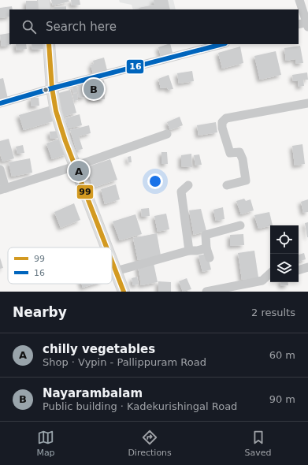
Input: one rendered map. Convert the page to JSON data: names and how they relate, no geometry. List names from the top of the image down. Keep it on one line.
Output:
{"lines":["transit line 99","transit line 16"],"legend":["99","16"],"page":{"search":"Search here","pins":["B","A"],"heading":["Nearby","2 results"],"list":[{"mark":"A","name":"chilly vegetables","note":"Shop · Vypin - Pallippuram Road","value":"60 m"},{"mark":"B","name":"Nayarambalam","note":"Public building · Kadekurishingal Road","value":"90 m"}],"nav":["Map","Directions","Saved"]}}
